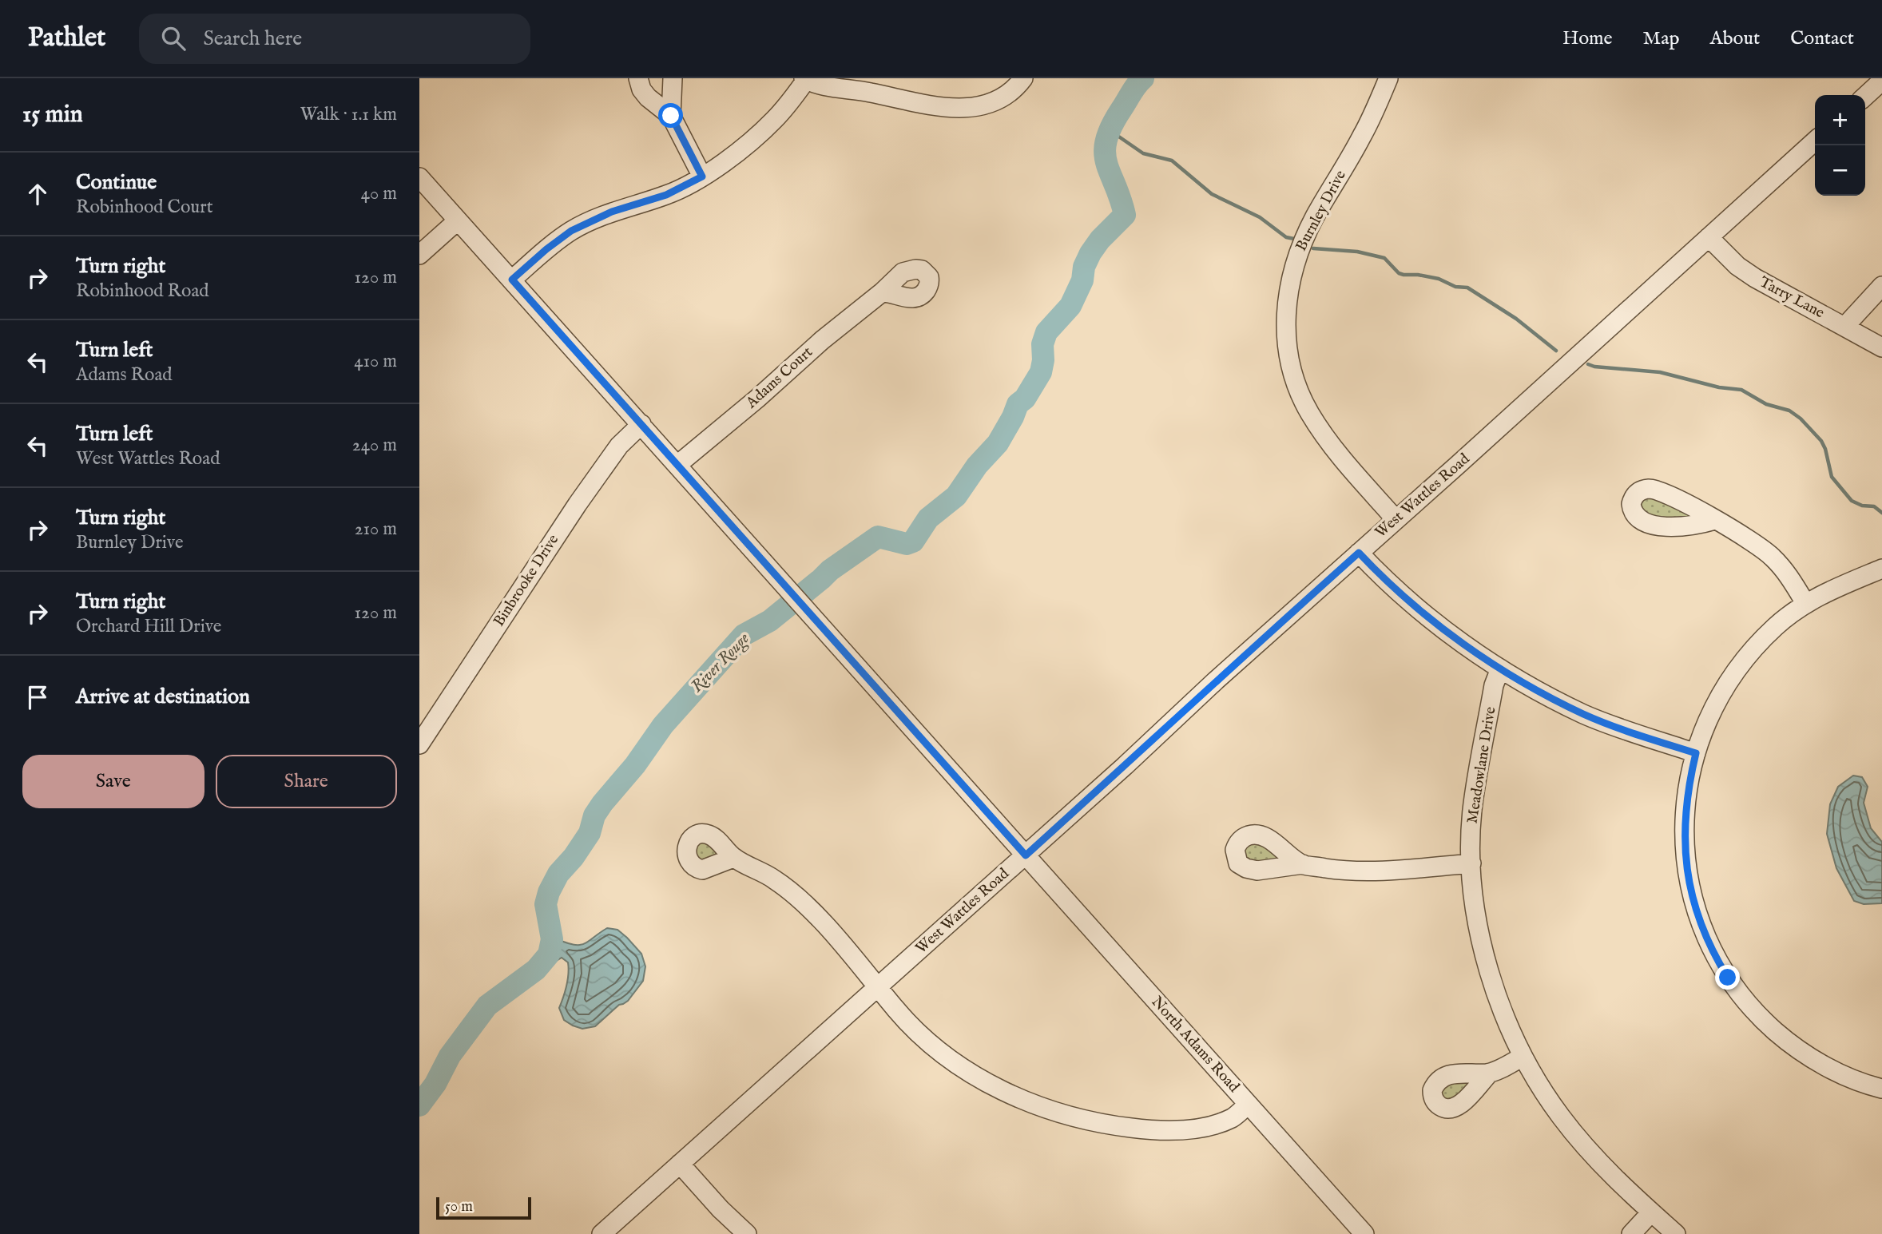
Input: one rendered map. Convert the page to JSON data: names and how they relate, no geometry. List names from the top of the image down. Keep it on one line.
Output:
{"streets":{"street":["Burnley Drive","Tarry Lane","Adams Court","West Wattles Road","Binbrooke Drive","Meadowlane Drive","North Adams Road"]},"crossings":[["Burnley Drive","West Wattles Road"],["Tarry Lane","West Wattles Road"],["Adams Court","North Adams Road"],["West Wattles Road","North Adams Road"],["Binbrooke Drive","North Adams Road"]],"water":["River Rouge"],"scale_bar":"50 m","page":{"header":"Pathlet","search":"Search here","nav":["Home","Map","About","Contact"],"heading":["15 min","Walk · 1.1 km"],"map_buttons":["+","−"],"list":[["Continue","Robinhood Court","40 m"],["Turn right","Robinhood Road","120 m"],["Turn left","Adams Road","410 m"],["Turn left","West Wattles Road","240 m"],["Turn right","Burnley Drive","210 m"],["Turn right","Orchard Hill Drive","120 m"],"Arrive at destination"],"buttons":["Save","Share"],"scale":"50 m"}}
